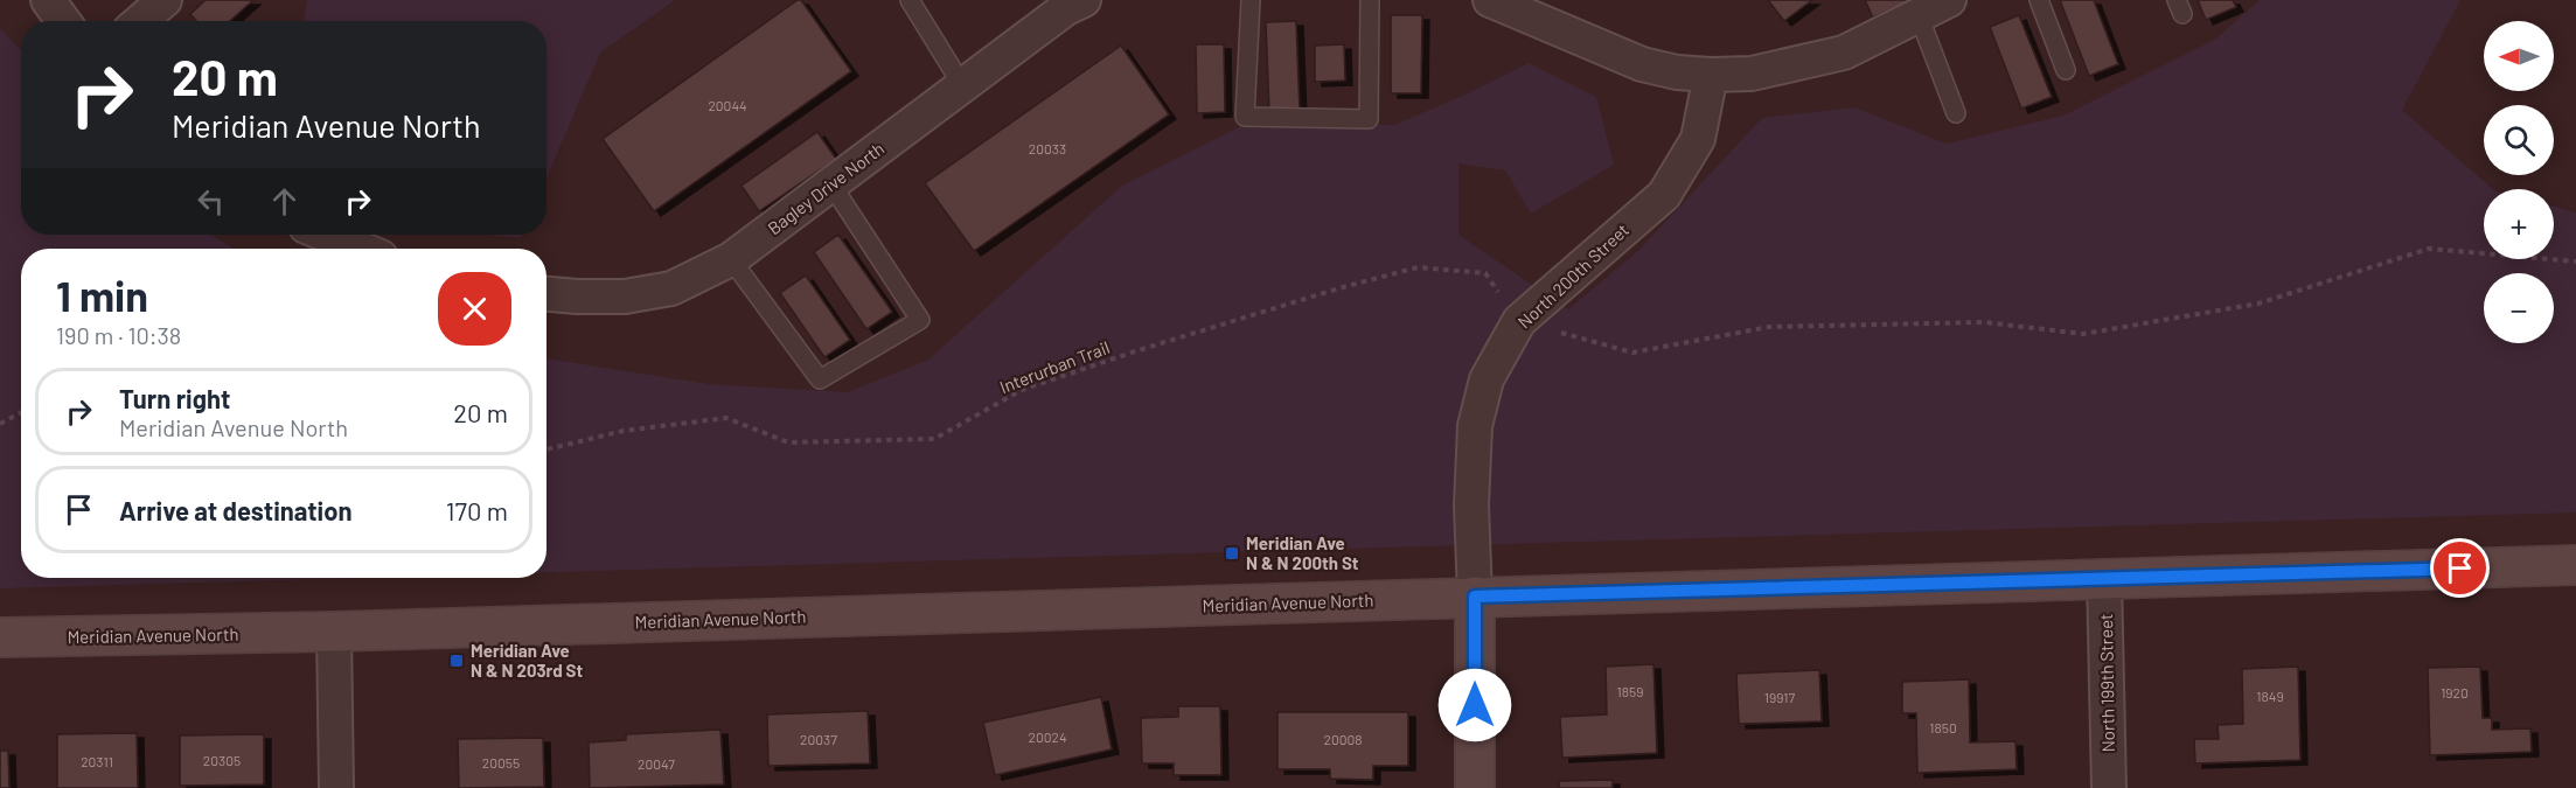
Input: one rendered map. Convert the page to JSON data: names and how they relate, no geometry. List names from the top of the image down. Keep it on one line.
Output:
{"streets":{"street":["Bagley Drive North","North 200th Street","Meridian Avenue North","North 199th Street"],"path":["Interurban Trail"]},"crossings":[["North 200th Street","Interurban Trail"],["North 200th Street","Meridian Avenue North"],["Meridian Avenue North","North 199th Street"]],"places":{"transit":["Meridian Ave N & N 200th St","Meridian Ave N & N 203rd St"]},"house_numbers":["20044","20033","1859","1920","1849","19917","1850","20024","20037","20008","20305","20311","20055","20047"],"north":"left","page":{"map_buttons":["+","−"],"turn":["20 m","Meridian Avenue North"],"heading":["1 min","190 m · 10:38"],"list":[{"name":"Turn right","note":"Meridian Avenue North","value":"20 m"},{"name":"Arrive at destination","value":"170 m"}]}}
